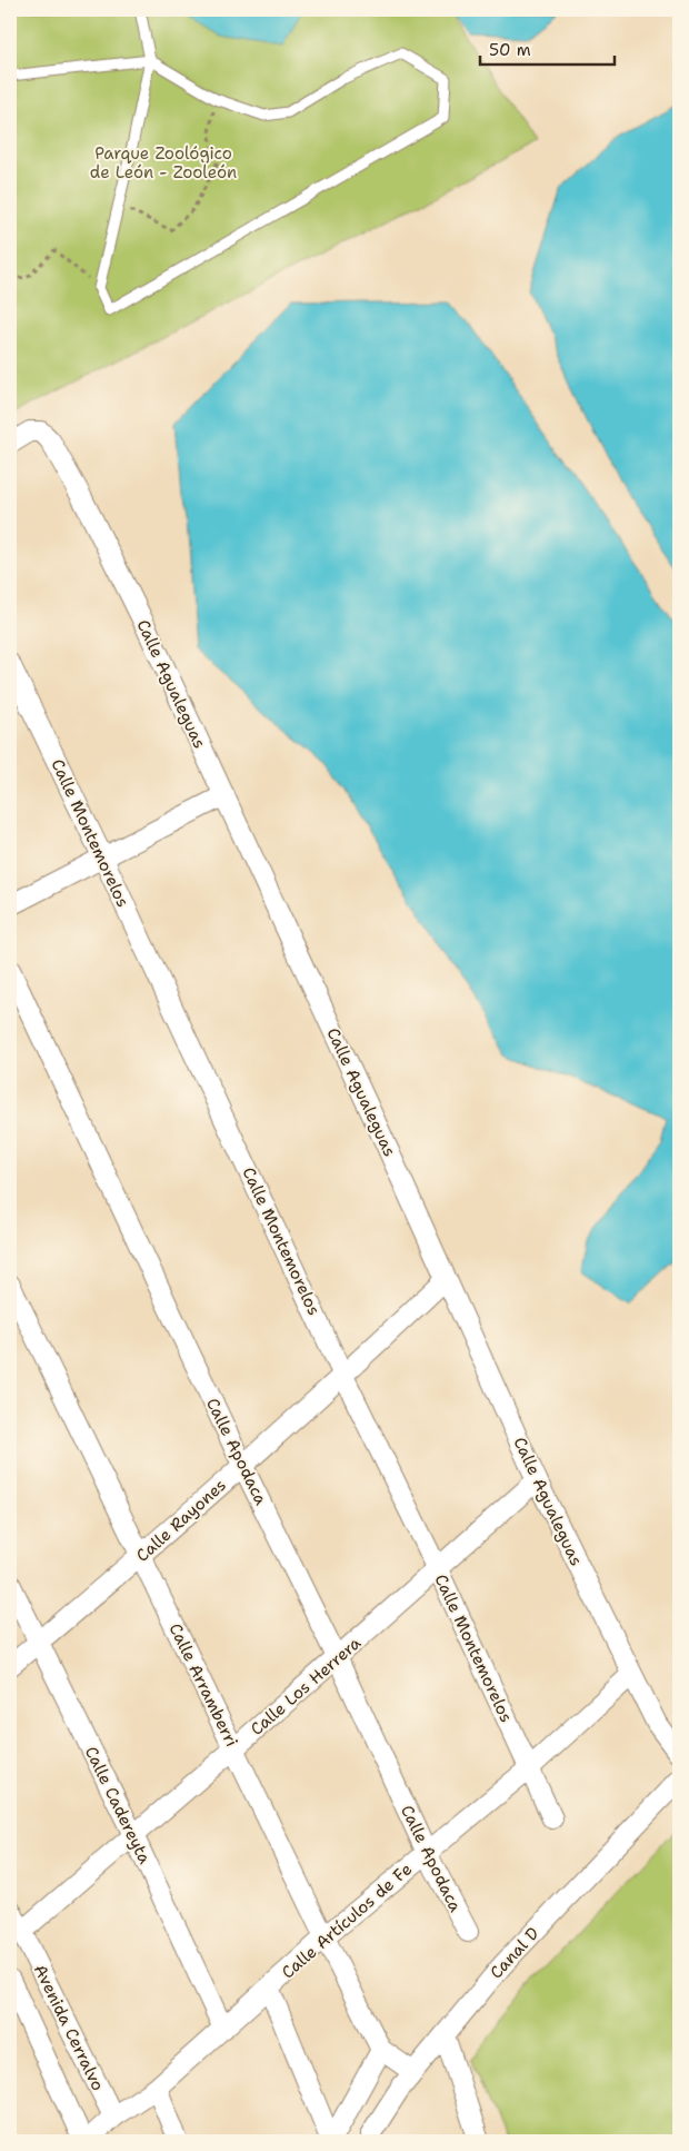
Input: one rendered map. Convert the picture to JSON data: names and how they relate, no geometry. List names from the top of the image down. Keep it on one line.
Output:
{"streets":{"street":["Calle Agualeguas","Calle Montemorelos","Calle Apodaca","Calle Rayones","Calle Arramberri","Calle Los Herrera","Calle Cadereyta","Calle Artículos de Fe","Canal D","Avenida Cerralvo"]},"crossings":[["Calle Agualeguas","Calle Rayones"],["Calle Agualeguas","Calle Los Herrera"],["Calle Agualeguas","Calle Artículos de Fe"],["Calle Montemorelos","Calle Rayones"],["Calle Montemorelos","Calle Los Herrera"],["Calle Montemorelos","Calle Artículos de Fe"],["Calle Apodaca","Calle Rayones"],["Calle Apodaca","Calle Los Herrera"],["Calle Apodaca","Calle Artículos de Fe"],["Calle Rayones","Calle Arramberri"],["Calle Rayones","Calle Cadereyta"],["Calle Arramberri","Calle Los Herrera"],["Calle Arramberri","Calle Artículos de Fe"],["Calle Arramberri","Canal D"],["Calle Los Herrera","Calle Cadereyta"],["Calle Los Herrera","Avenida Cerralvo"],["Calle Cadereyta","Calle Artículos de Fe"],["Calle Artículos de Fe","Avenida Cerralvo"]],"parks":["Parque Zoológico de León - Zooleón"],"scale_bar":"50 m"}
